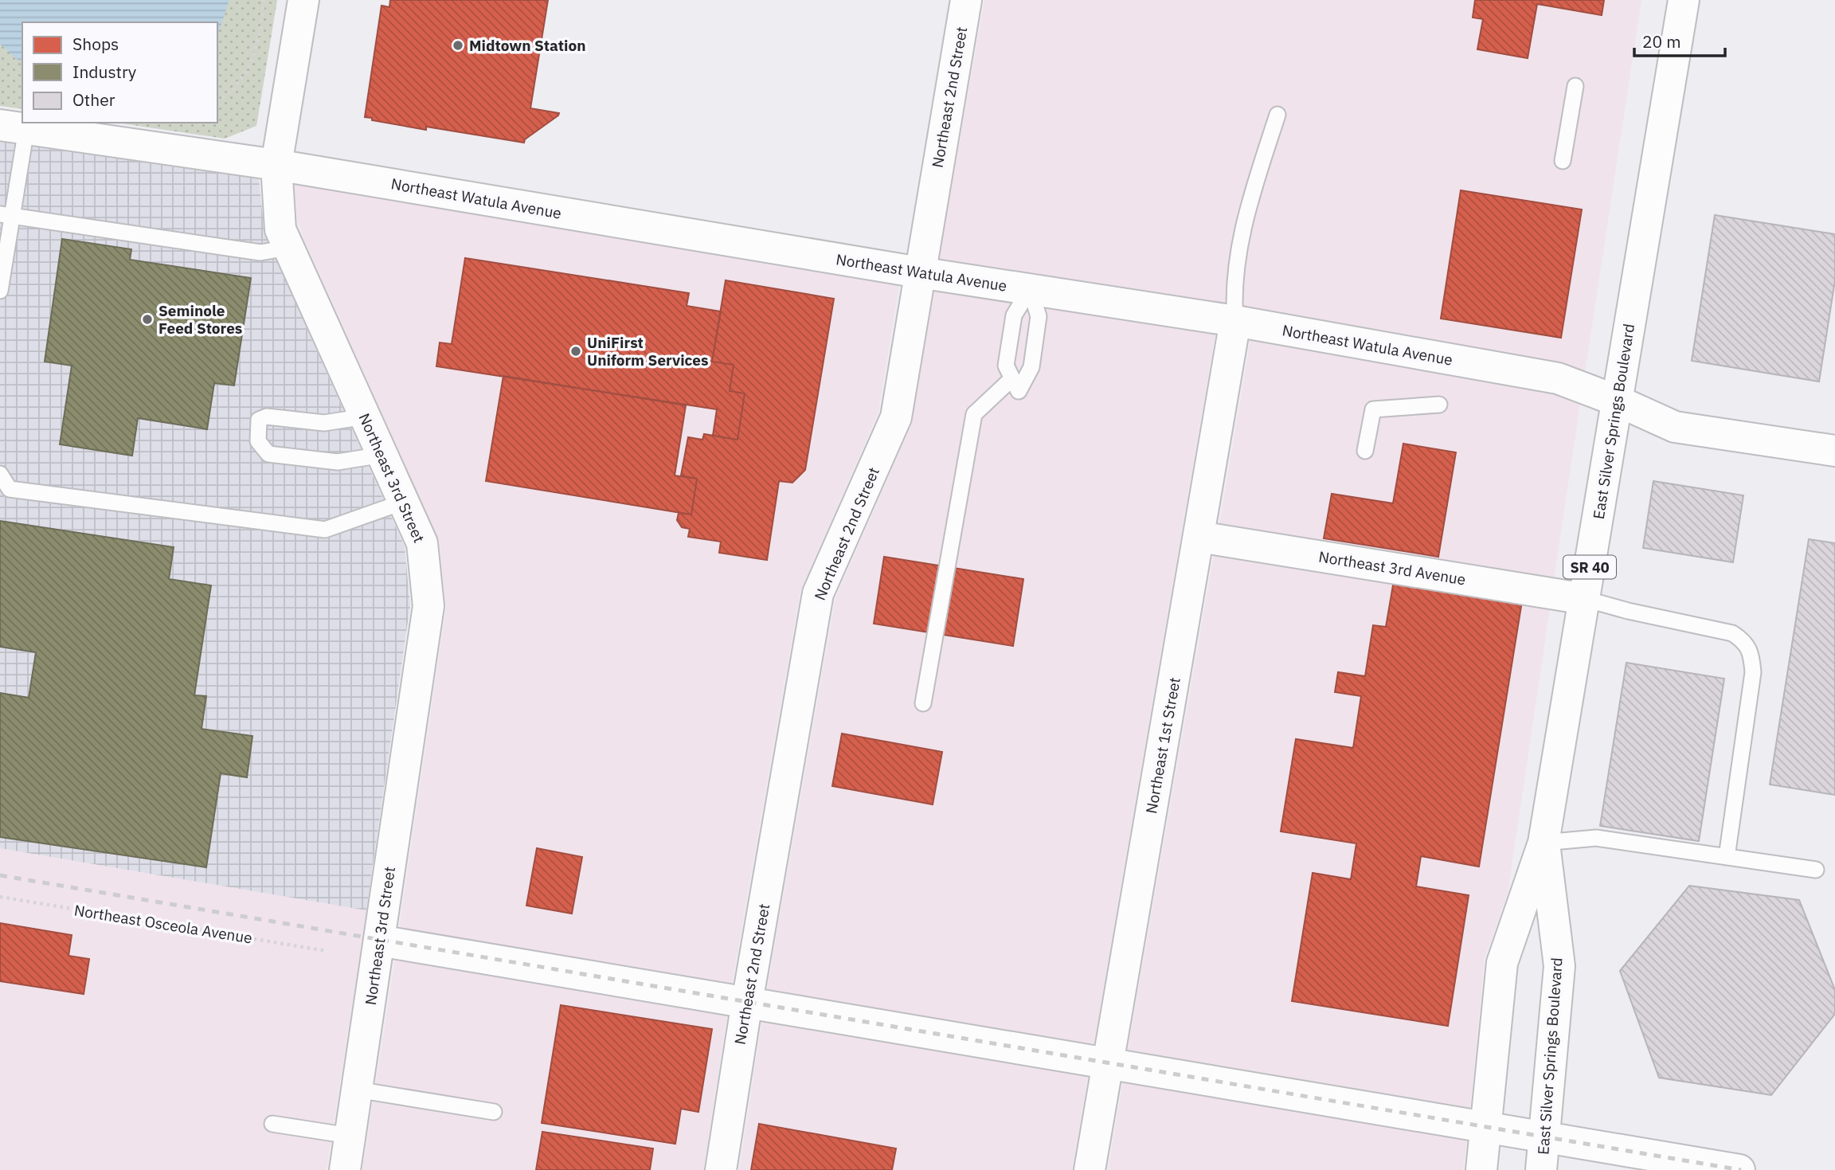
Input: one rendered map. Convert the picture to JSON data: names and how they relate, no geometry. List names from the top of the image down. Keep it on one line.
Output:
{"streets":{"street":["Northeast 2nd Street","Northeast Watula Avenue","East Silver Springs Boulevard","Northeast 3rd Street","SR 40","Northeast 3rd Avenue","Northeast 1st Street"],"path":["Northeast Osceola Avenue"]},"crossings":[["Northeast 2nd Street","Northeast Watula Avenue"],["Northeast Watula Avenue","East Silver Springs Boulevard"],["Northeast Watula Avenue","Northeast 3rd Street"],["Northeast Watula Avenue","Northeast 1st Street"],["East Silver Springs Boulevard","Northeast 3rd Avenue"],["Northeast 3rd Avenue","Northeast 1st Street"]],"places":["Midtown Station","Seminole Feed Stores","UniFirst Uniform Services"],"legend":["Shops","Industry","Other"],"scale_bar":"20 m"}
